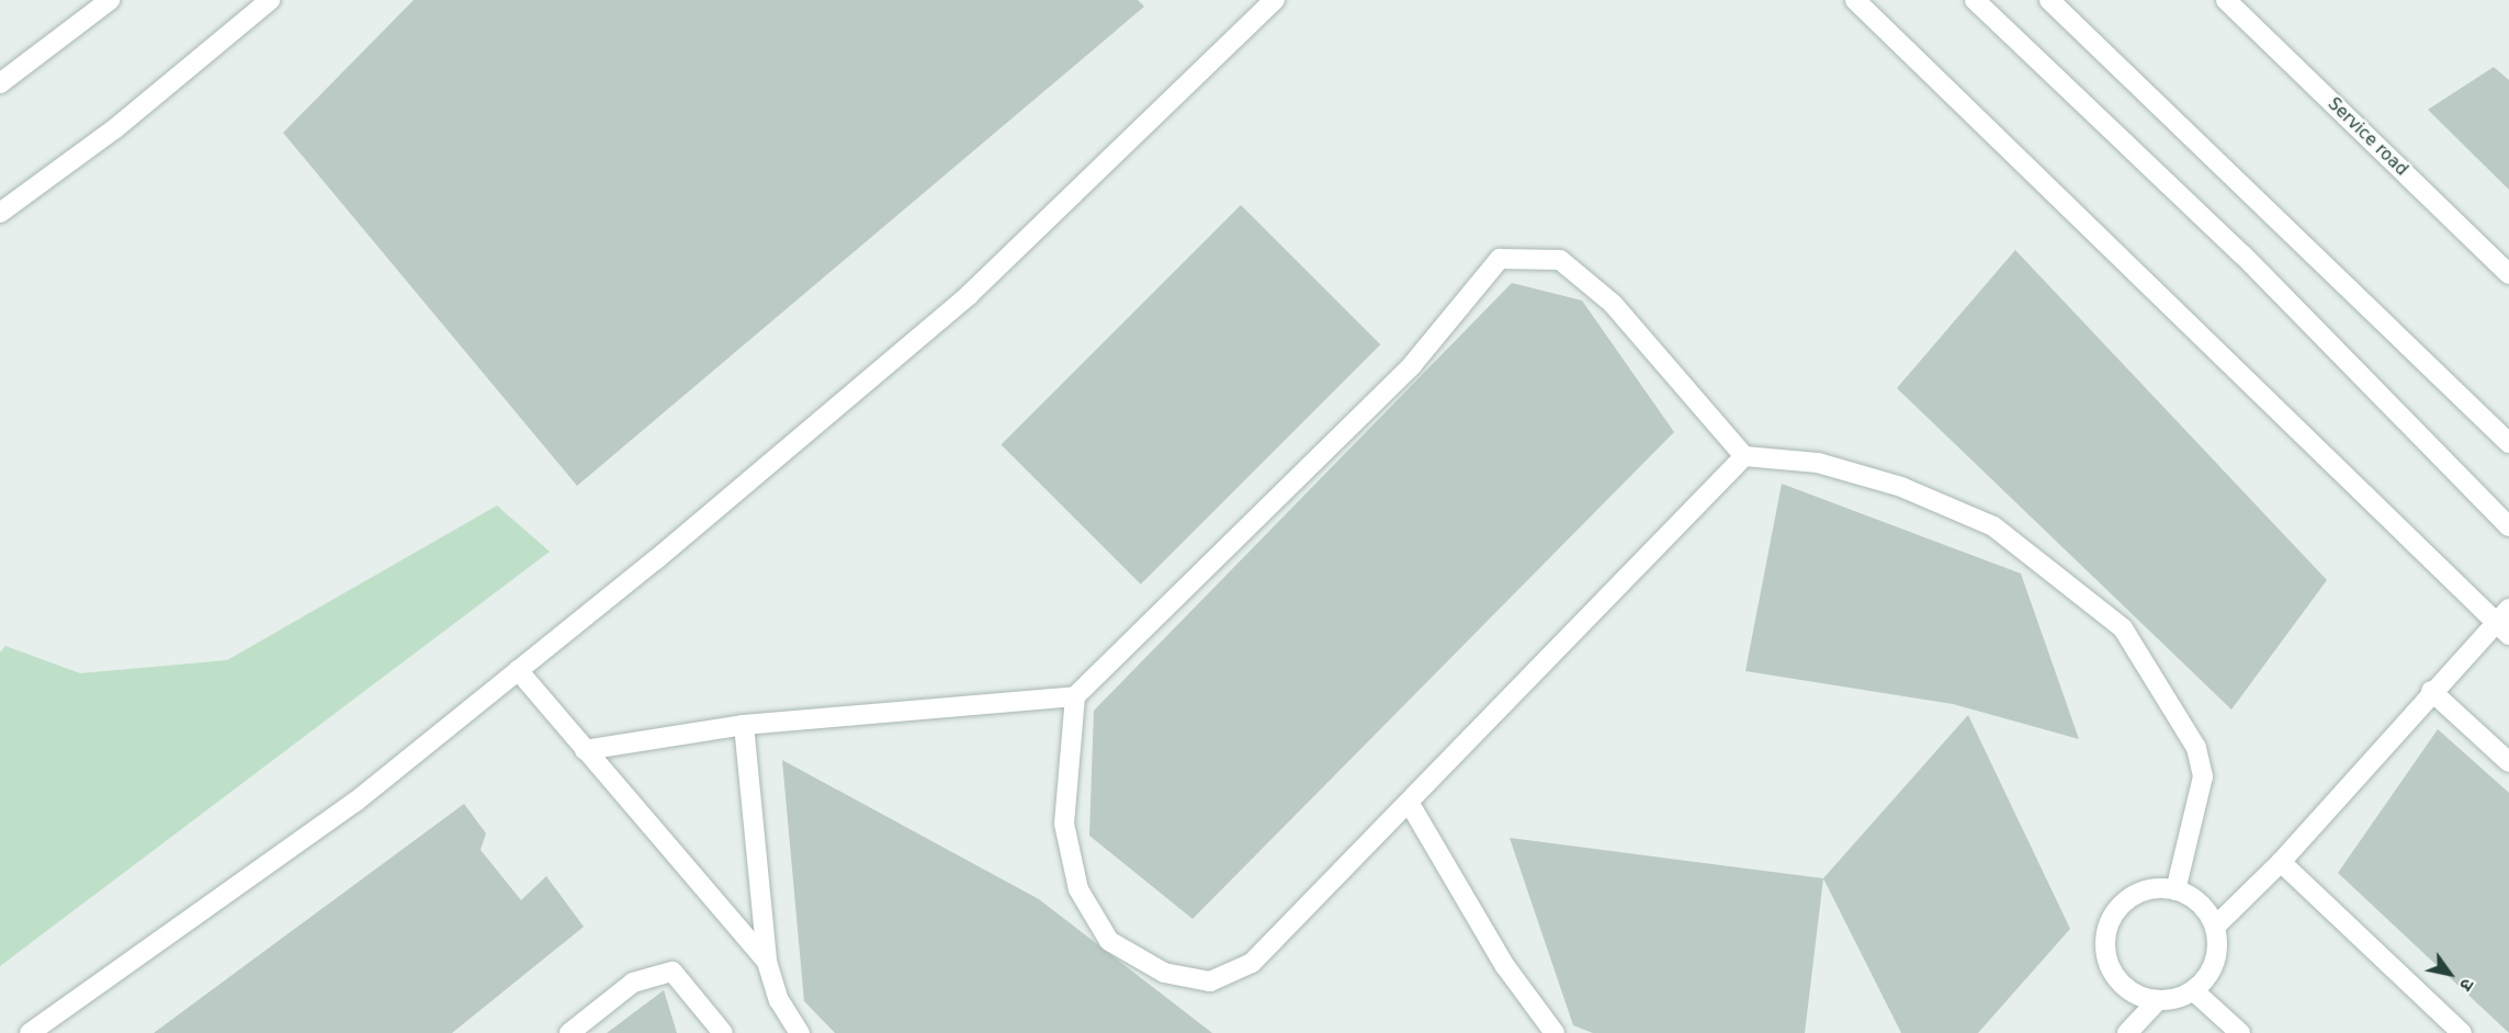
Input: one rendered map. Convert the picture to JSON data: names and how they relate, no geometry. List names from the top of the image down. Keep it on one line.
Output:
{"streets":{"street":["Service road"]},"north":"bottom right"}
